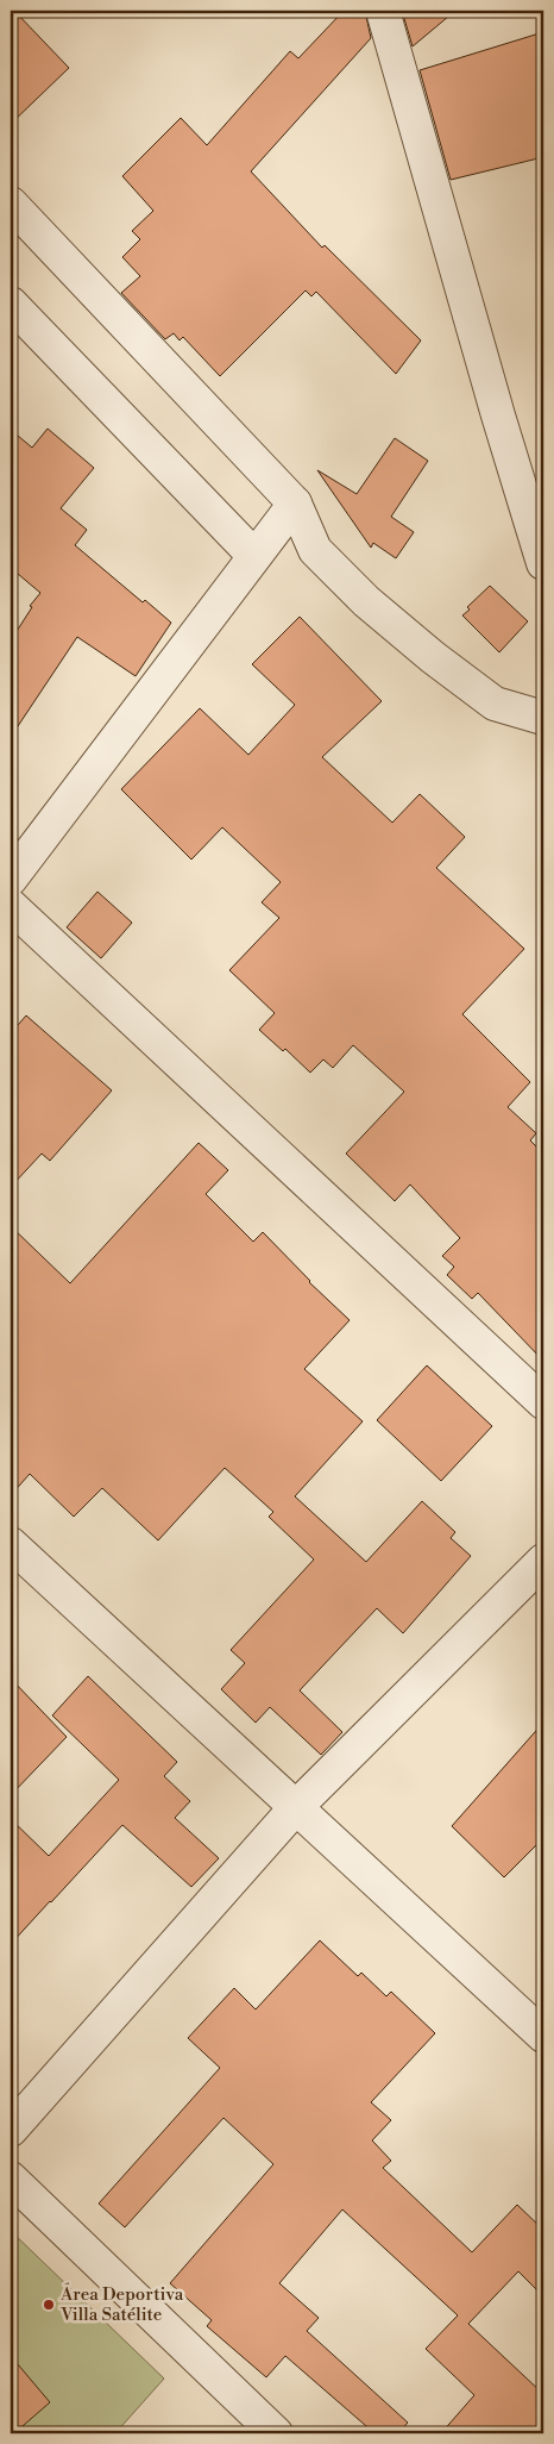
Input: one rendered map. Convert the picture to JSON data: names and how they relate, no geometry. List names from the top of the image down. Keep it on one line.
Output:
{"places":["Área Deportiva Villa Satélite"]}
